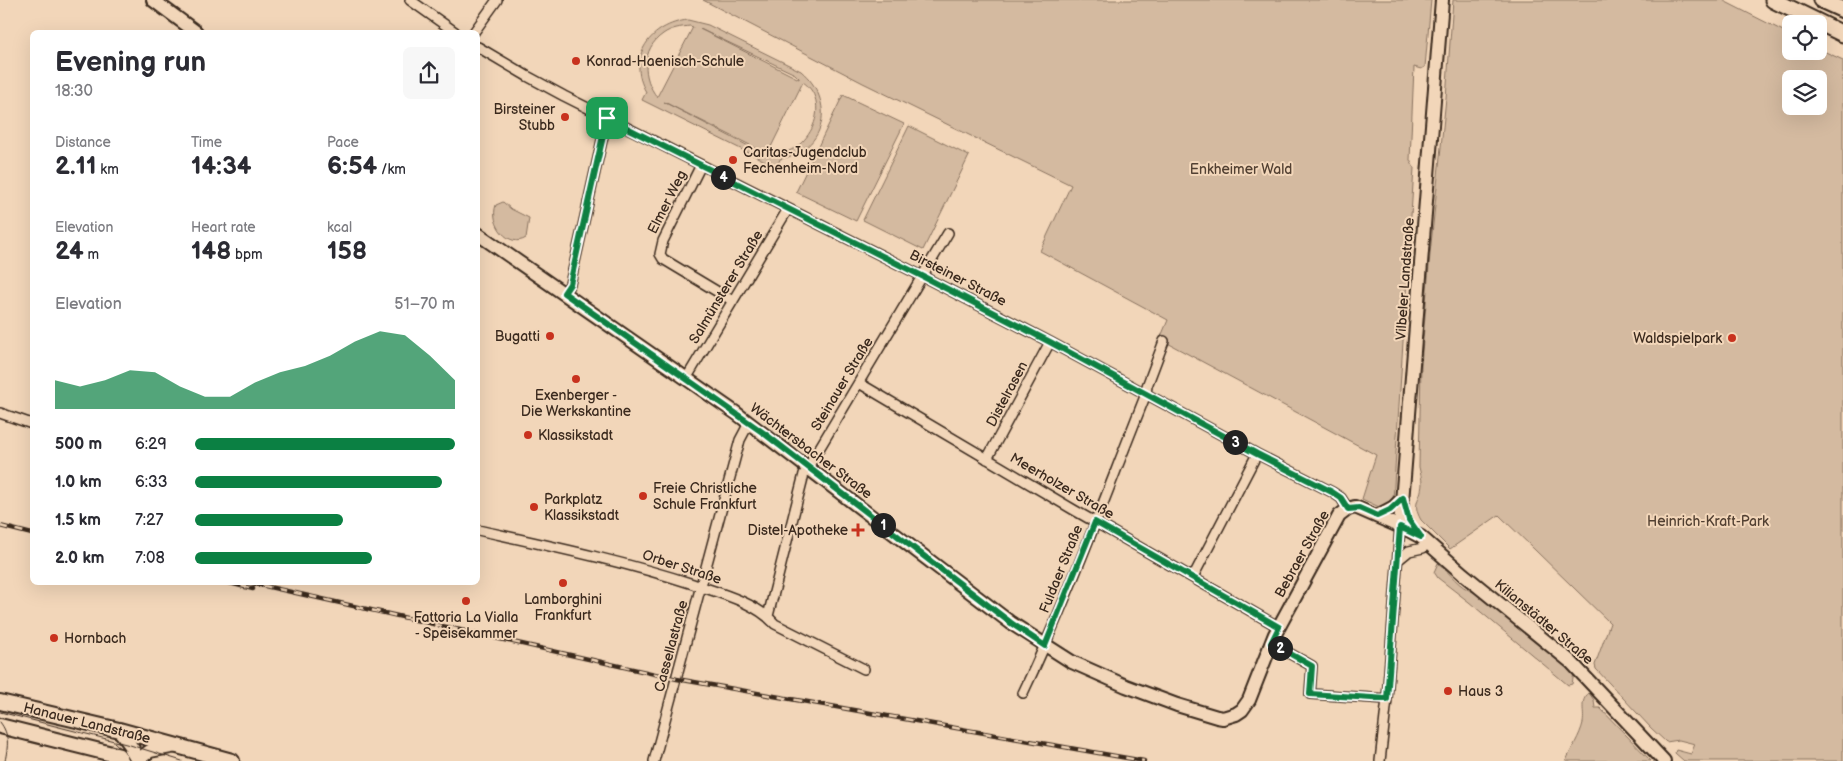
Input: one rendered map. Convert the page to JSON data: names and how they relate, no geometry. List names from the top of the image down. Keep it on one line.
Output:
{"streets":{"main road":["Hanauer Landstraße"],"street":["Elmer Weg","Birsteiner Straße","Vilbeler Landstraße","Salmünsterer Straße","Steinauer Straße","Distelrasen","Wächtersbacher Straße","Meerholzer Straße","Bebraer Straße","Orber Straße","Fuldaer Straße","Kilianstädter Straße","Cassellastraße"]},"crossings":[["Elmer Weg","Birsteiner Straße"],["Elmer Weg","Salmünsterer Straße"],["Birsteiner Straße","Salmünsterer Straße"],["Birsteiner Straße","Steinauer Straße"],["Birsteiner Straße","Distelrasen"],["Birsteiner Straße","Bebraer Straße"],["Birsteiner Straße","Fuldaer Straße"],["Salmünsterer Straße","Wächtersbacher Straße"],["Steinauer Straße","Wächtersbacher Straße"],["Steinauer Straße","Meerholzer Straße"],["Steinauer Straße","Orber Straße"],["Distelrasen","Meerholzer Straße"],["Wächtersbacher Straße","Bebraer Straße"],["Wächtersbacher Straße","Fuldaer Straße"],["Wächtersbacher Straße","Cassellastraße"],["Meerholzer Straße","Bebraer Straße"],["Meerholzer Straße","Fuldaer Straße"],["Orber Straße","Cassellastraße"]],"parks":["Enkheimer Wald","Heinrich-Kraft-Park"],"places":{"other":["Konrad-Haenisch-Schule","Birsteiner Stubb","Caritas-Jugendclub Fechenheim-Nord","Bugatti","Waldspielpark","Exenberger - Die Werkskantine","Klassikstadt","Freie Christliche Schule Frankfurt","Parkplatz Klassikstadt","Lamborghini Frankfurt","Fattoria La Vialla - Speisekammer","Hornbach","Haus 3"],"health":["Distel-Apotheke"]},"page":{"heading":["Evening run","18:30"],"stats":[["Distance","2.11 km"],["Time","14:34"],["Pace","6:54 /km"],["Elevation","24 m"],["Heart rate","148 bpm"],["kcal","158"]],"pins":["4","3","1","2"],"chart":["Elevation","51–70 m"],"list":[{"name":"500 m","note":"6:29"},{"name":"1.0 km","note":"6:33"},{"name":"1.5 km","note":"7:27"},{"name":"2.0 km","note":"7:08"}]}}
